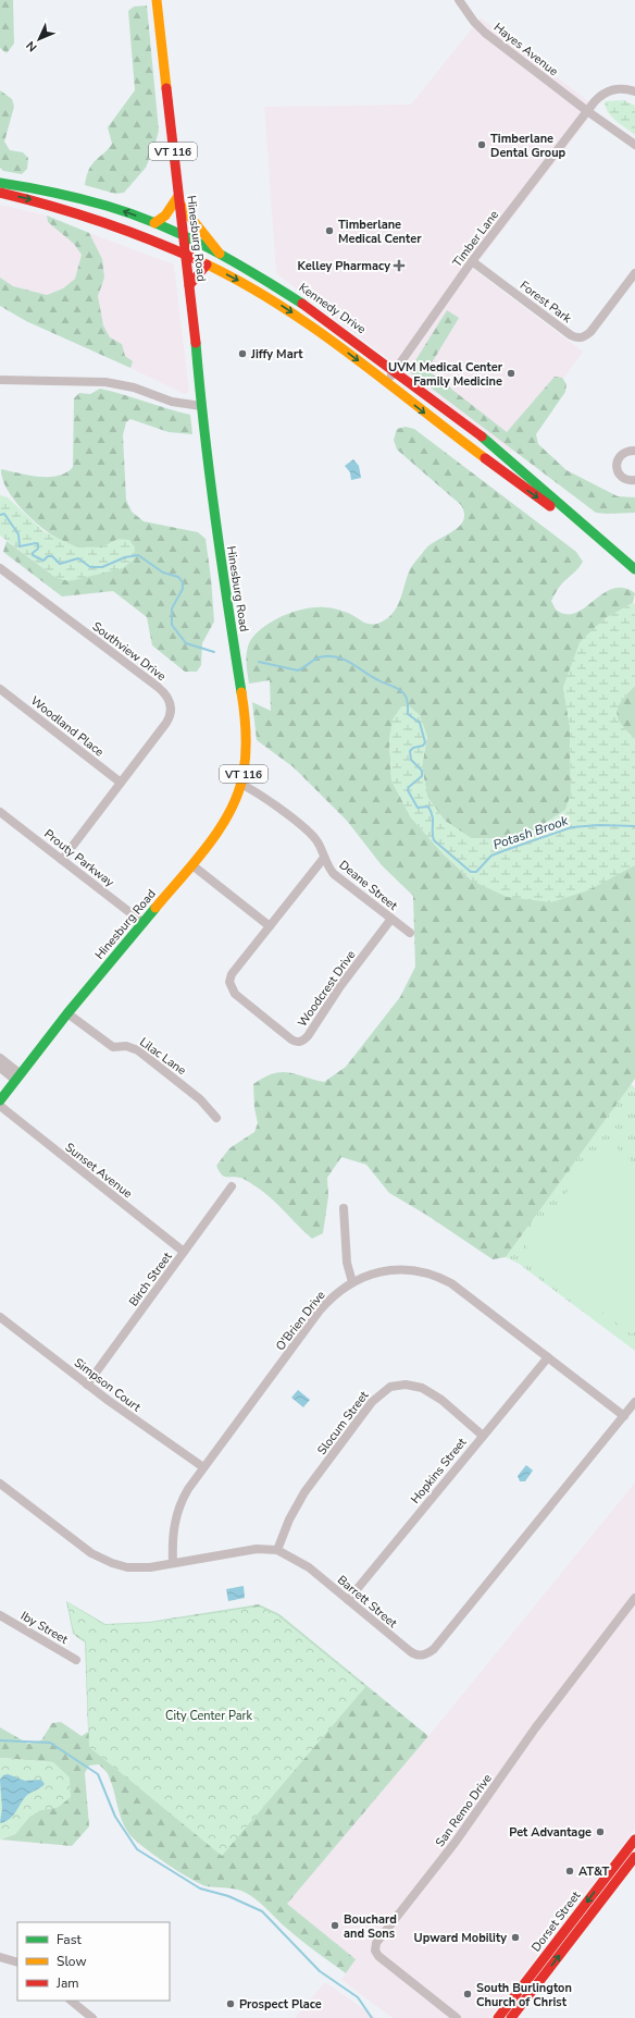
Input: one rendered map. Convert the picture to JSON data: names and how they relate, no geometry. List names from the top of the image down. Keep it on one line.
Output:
{"streets":{"main road":["VT 116","Hinesburg Road","Kennedy Drive","Dorset Street"],"street":["Hayes Avenue","Timber Lane","Forest Park","Southview Drive","Woodland Place","Prouty Parkway","Deane Street","Woodcrest Drive","Lilac Lane","Sunset Avenue","Birch Street","O'Brien Drive","Simpson Court","Slocum Street","Hopkins Street","Barrett Street","Iby Street","San Remo Drive"]},"crossings":[["Hayes Avenue","Timber Lane"],["Hinesburg Road","Kennedy Drive"],["Hinesburg Road","Prouty Parkway"],["Hinesburg Road","Deane Street"],["Hinesburg Road","Lilac Lane"],["Timber Lane","Forest Park"],["Timber Lane","Kennedy Drive"],["Southview Drive","Woodland Place"],["Southview Drive","Prouty Parkway"],["Deane Street","Woodcrest Drive"],["Sunset Avenue","Birch Street"],["Birch Street","Simpson Court"],["O'Brien Drive","Simpson Court"],["O'Brien Drive","Hopkins Street"],["O'Brien Drive","Barrett Street"],["Slocum Street","Hopkins Street"],["Slocum Street","Barrett Street"],["Hopkins Street","Barrett Street"]],"water":["Potash Brook"],"parks":["City Center Park"],"places":{"other":["Timberlane Dental Group","Timberlane Medical Center","Jiffy Mart","UVM Medical Center Family Medicine","Pet Advantage","AT&T","Bouchard and Sons","Upward Mobility","South Burlington Church of Christ","Prospect Place"],"health":["Kelley Pharmacy"]},"legend":["Fast","Slow","Jam"],"north":"bottom left"}
